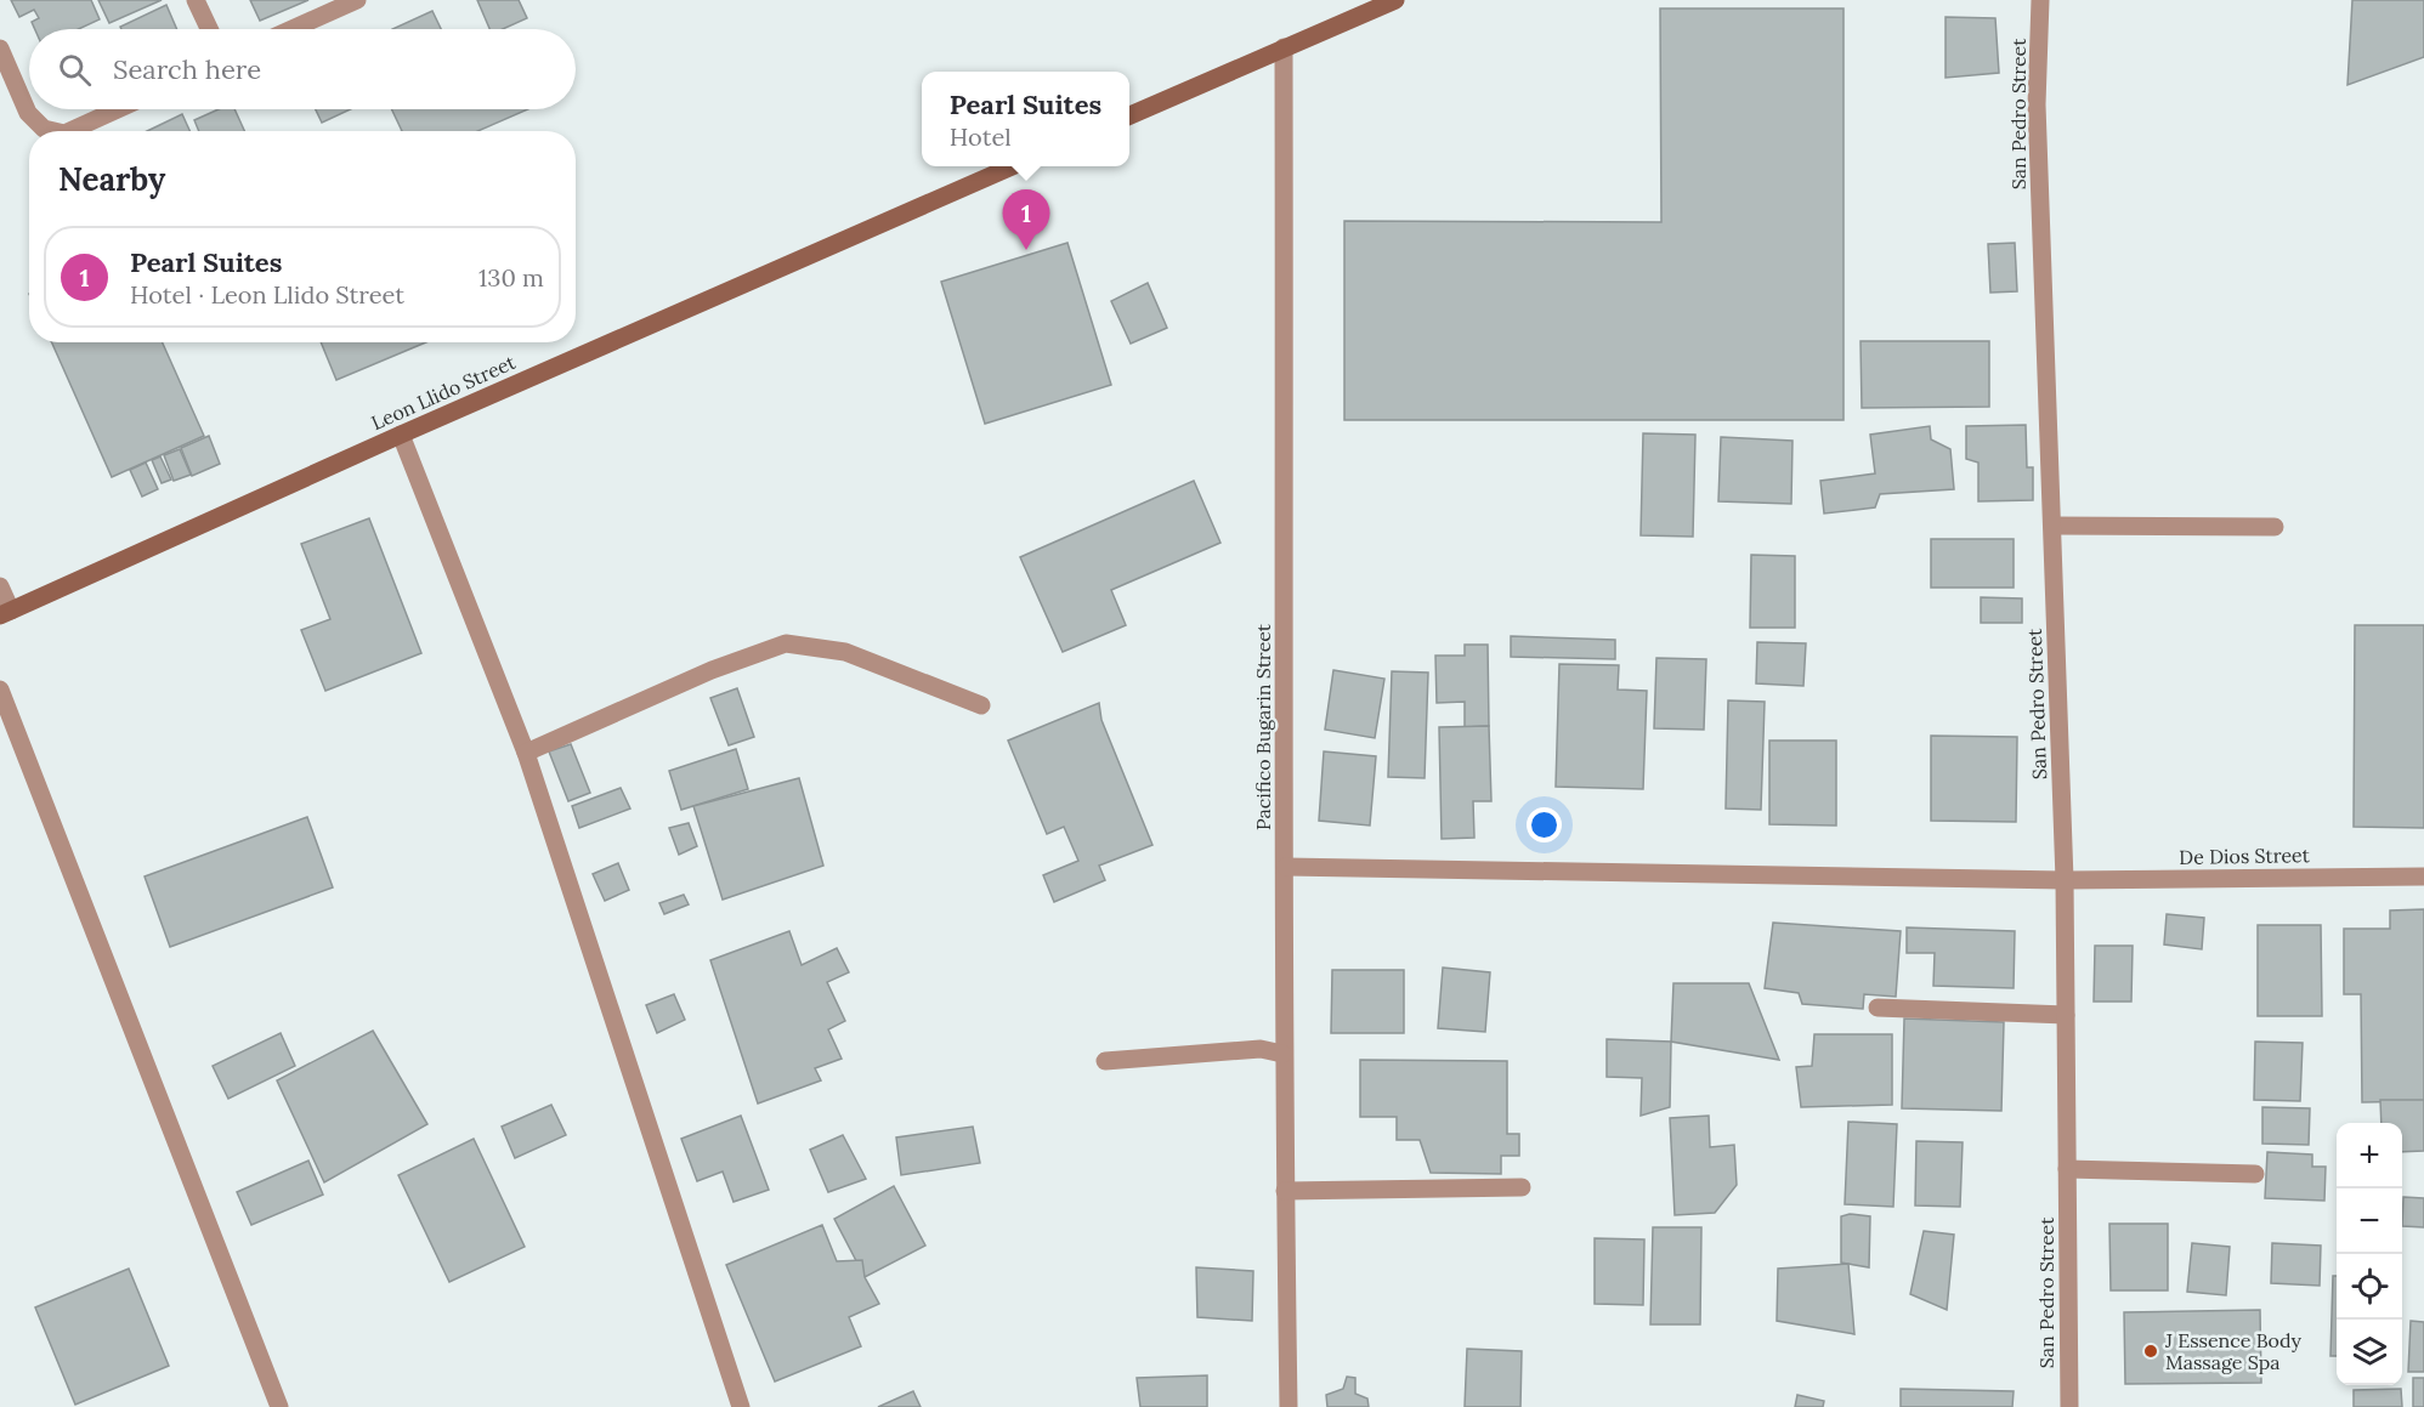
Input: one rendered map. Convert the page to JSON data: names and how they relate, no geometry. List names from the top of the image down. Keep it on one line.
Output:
{"streets":{"main road":["Leon Llido Street"],"street":["San Pedro Street","Pacifico Bugarin Street","De Dios Street"]},"crossings":[["San Pedro Street","De Dios Street"],["Pacifico Bugarin Street","De Dios Street"]],"places":["J Essence Body Massage Spa"],"page":{"search":"Search here","popup":["Pearl Suites","Hotel"],"heading":"Nearby","pins":"1","list":[{"mark":"1","name":"Pearl Suites","note":"Hotel · Leon Llido Street","value":"130 m"}],"map_buttons":["+","−"]}}
